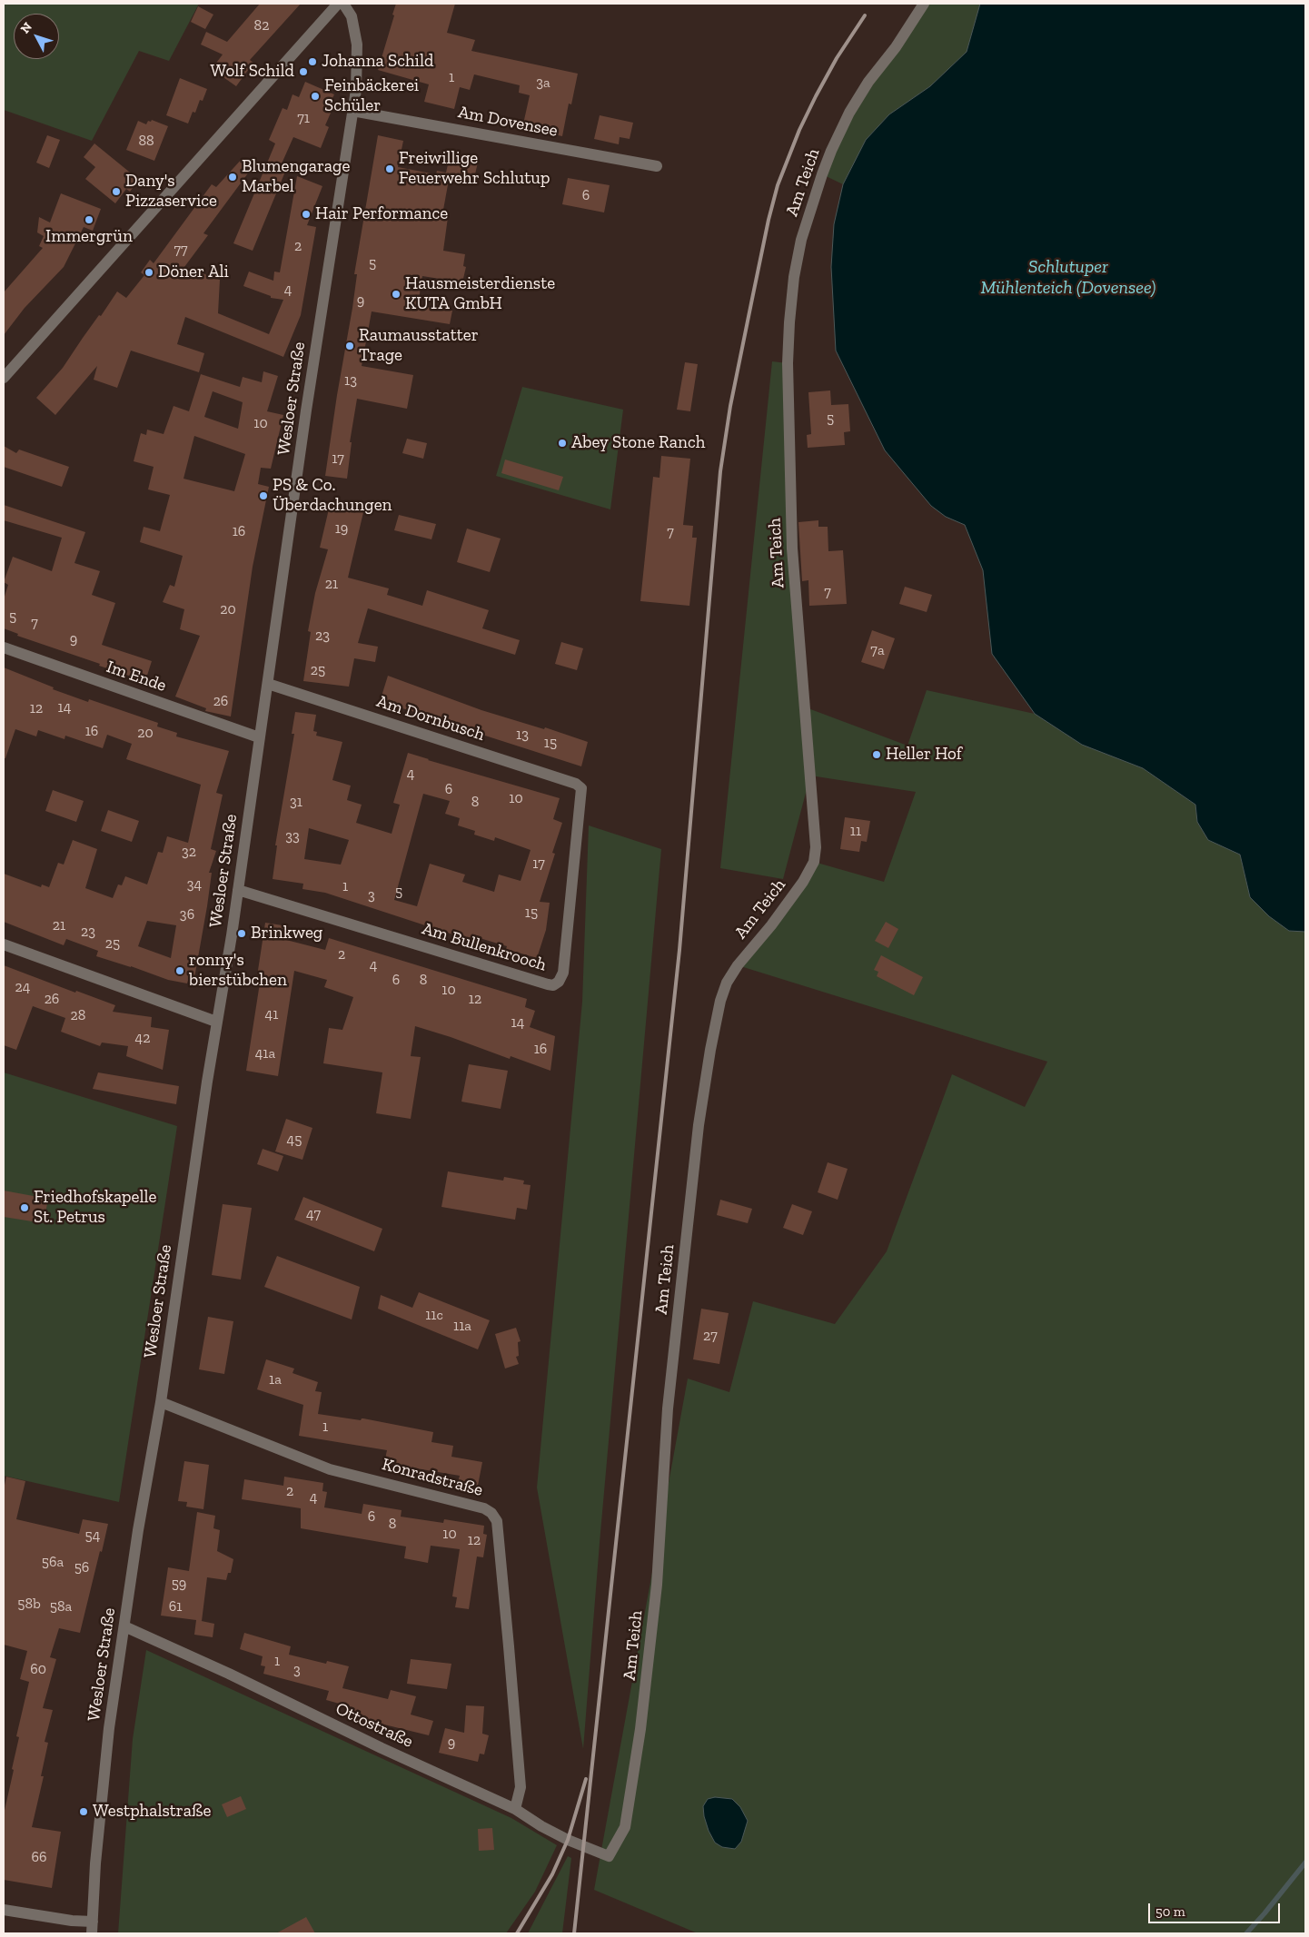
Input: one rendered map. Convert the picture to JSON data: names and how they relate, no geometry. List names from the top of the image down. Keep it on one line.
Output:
{"streets":{"street":["Am Dovensee","Am Teich","Wesloer Straße","Im Ende","Am Dornbusch","Am Bullenkrooch","Konradstraße","Ottostraße"]},"crossings":[["Am Dovensee","Wesloer Straße"],["Am Teich","Ottostraße"],["Wesloer Straße","Im Ende"],["Wesloer Straße","Am Dornbusch"],["Wesloer Straße","Am Bullenkrooch"],["Wesloer Straße","Konradstraße"],["Wesloer Straße","Ottostraße"],["Am Dornbusch","Am Bullenkrooch"],["Konradstraße","Ottostraße"]],"water":["Schlutuper Mühlenteich (Dovensee)"],"places":["Johanna Schild","Wolf Schild","Feinbäckerei Schüler","Freiwillige Feuerwehr Schlutup","Blumengarage Marbel","Dany's Pizzaservice","Hair Performance","Immergrün","Döner Ali","Hausmeisterdienste KUTA GmbH","Raumausstatter Trage","Abey Stone Ranch","PS & Co. Überdachungen","Heller Hof","Brinkweg","ronny's bierstübchen","Friedhofskapelle St. Petrus","Westphalstraße"],"house_numbers":["82","1","3a","71","88","6","2","77","5","4","9","13","5","10","17","19","16","7","21","7","20","5","7","23","9","7a","25","26","14","12","16","20","13","15","4","6","10","31","8","11","33","32","17","34","1","5","3","15","36","21","23","25","2","4","6","8","24","10","26","12","41","28","14","42","16","41a","45","47","11c","11a","27","1a","1","2","4","6","8","10","54","12","56a","56","59","58b","58a","61","1","60","3","9","66"],"scale_bar":"50 m","north":"top left"}
